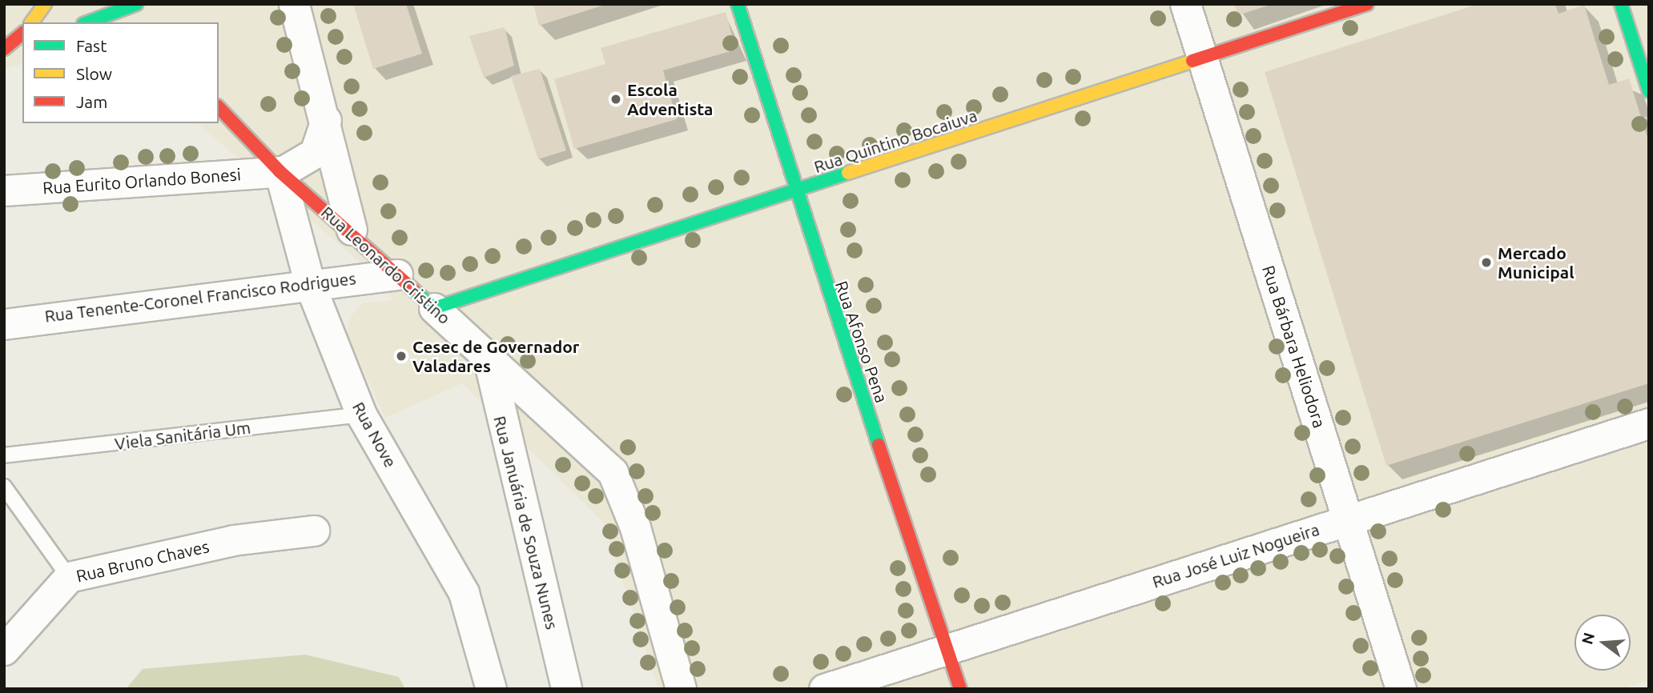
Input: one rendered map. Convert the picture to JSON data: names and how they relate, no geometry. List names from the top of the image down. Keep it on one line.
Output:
{"streets":{"street":["Rua Quintino Bocaiuva","Rua Eurito Orlando Bonesi","Rua Leonardo Cristino","Rua Tenente-Coronel Francisco Rodrigues","Rua Afonso Pena","Rua Bárbara Heliodora","Rua Nove","Rua Januária de Souza Nunes","Rua José Luiz Nogueira","Rua Bruno Chaves"],"lane":["Viela Sanitária Um"]},"crossings":[["Rua Quintino Bocaiuva","Rua Leonardo Cristino"],["Rua Quintino Bocaiuva","Rua Afonso Pena"],["Rua Quintino Bocaiuva","Rua Bárbara Heliodora"],["Rua Eurito Orlando Bonesi","Rua Leonardo Cristino"],["Rua Eurito Orlando Bonesi","Rua Nove"],["Rua Leonardo Cristino","Rua Tenente-Coronel Francisco Rodrigues"],["Rua Leonardo Cristino","Rua Nove"],["Rua Leonardo Cristino","Rua Januária de Souza Nunes"],["Rua Tenente-Coronel Francisco Rodrigues","Rua Nove"],["Rua Afonso Pena","Rua José Luiz Nogueira"],["Rua Bárbara Heliodora","Rua José Luiz Nogueira"],["Rua Nove","Viela Sanitária Um"]],"places":["Escola Adventista","Mercado Municipal","Cesec de Governador Valadares"],"legend":["Fast","Slow","Jam"],"north":"left"}
